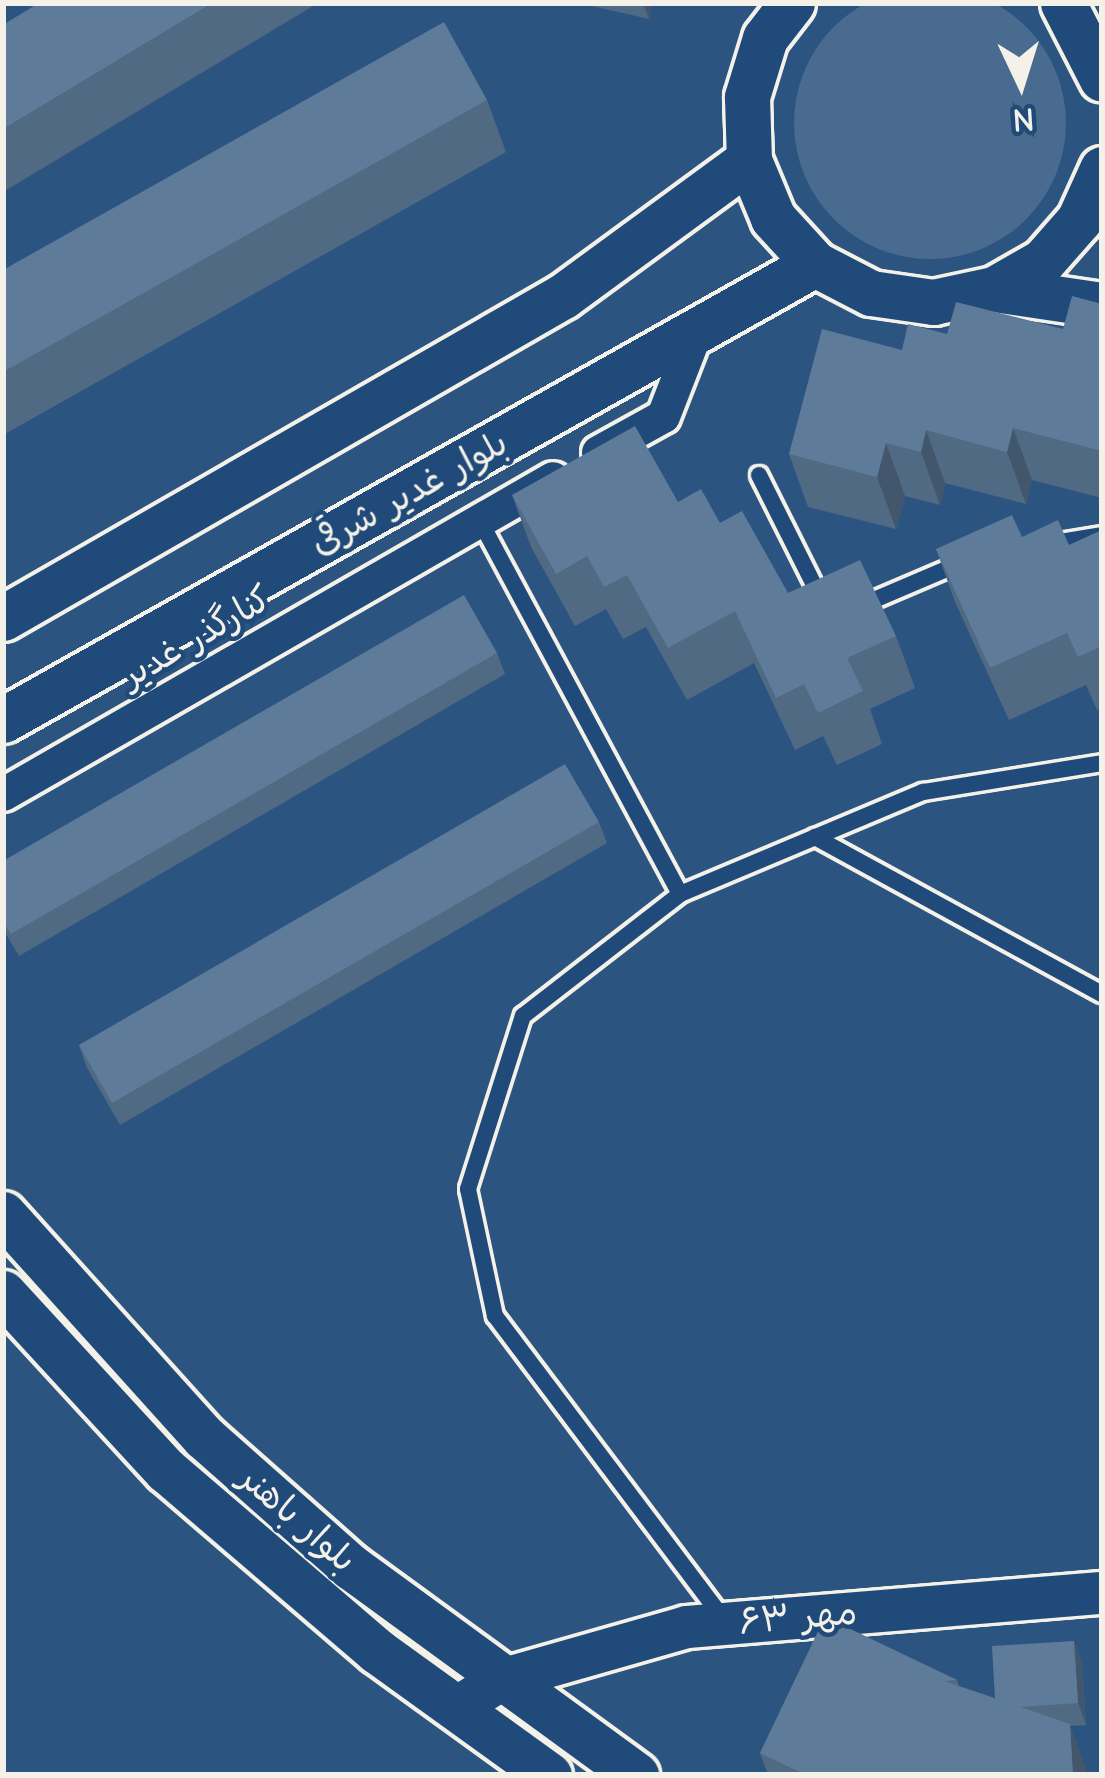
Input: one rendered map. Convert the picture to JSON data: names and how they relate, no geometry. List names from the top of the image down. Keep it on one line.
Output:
{"streets":{"main road":["بلوار غدیر شرقی","بلوار باهنر"],"street":["کنارگذر غدیر","مهر ۶۳"]},"crossings":[["بلوار غدیر شرقی","کنارگذر غدیر"],["بلوار باهنر","مهر ۶۳"]],"north":"bottom"}
